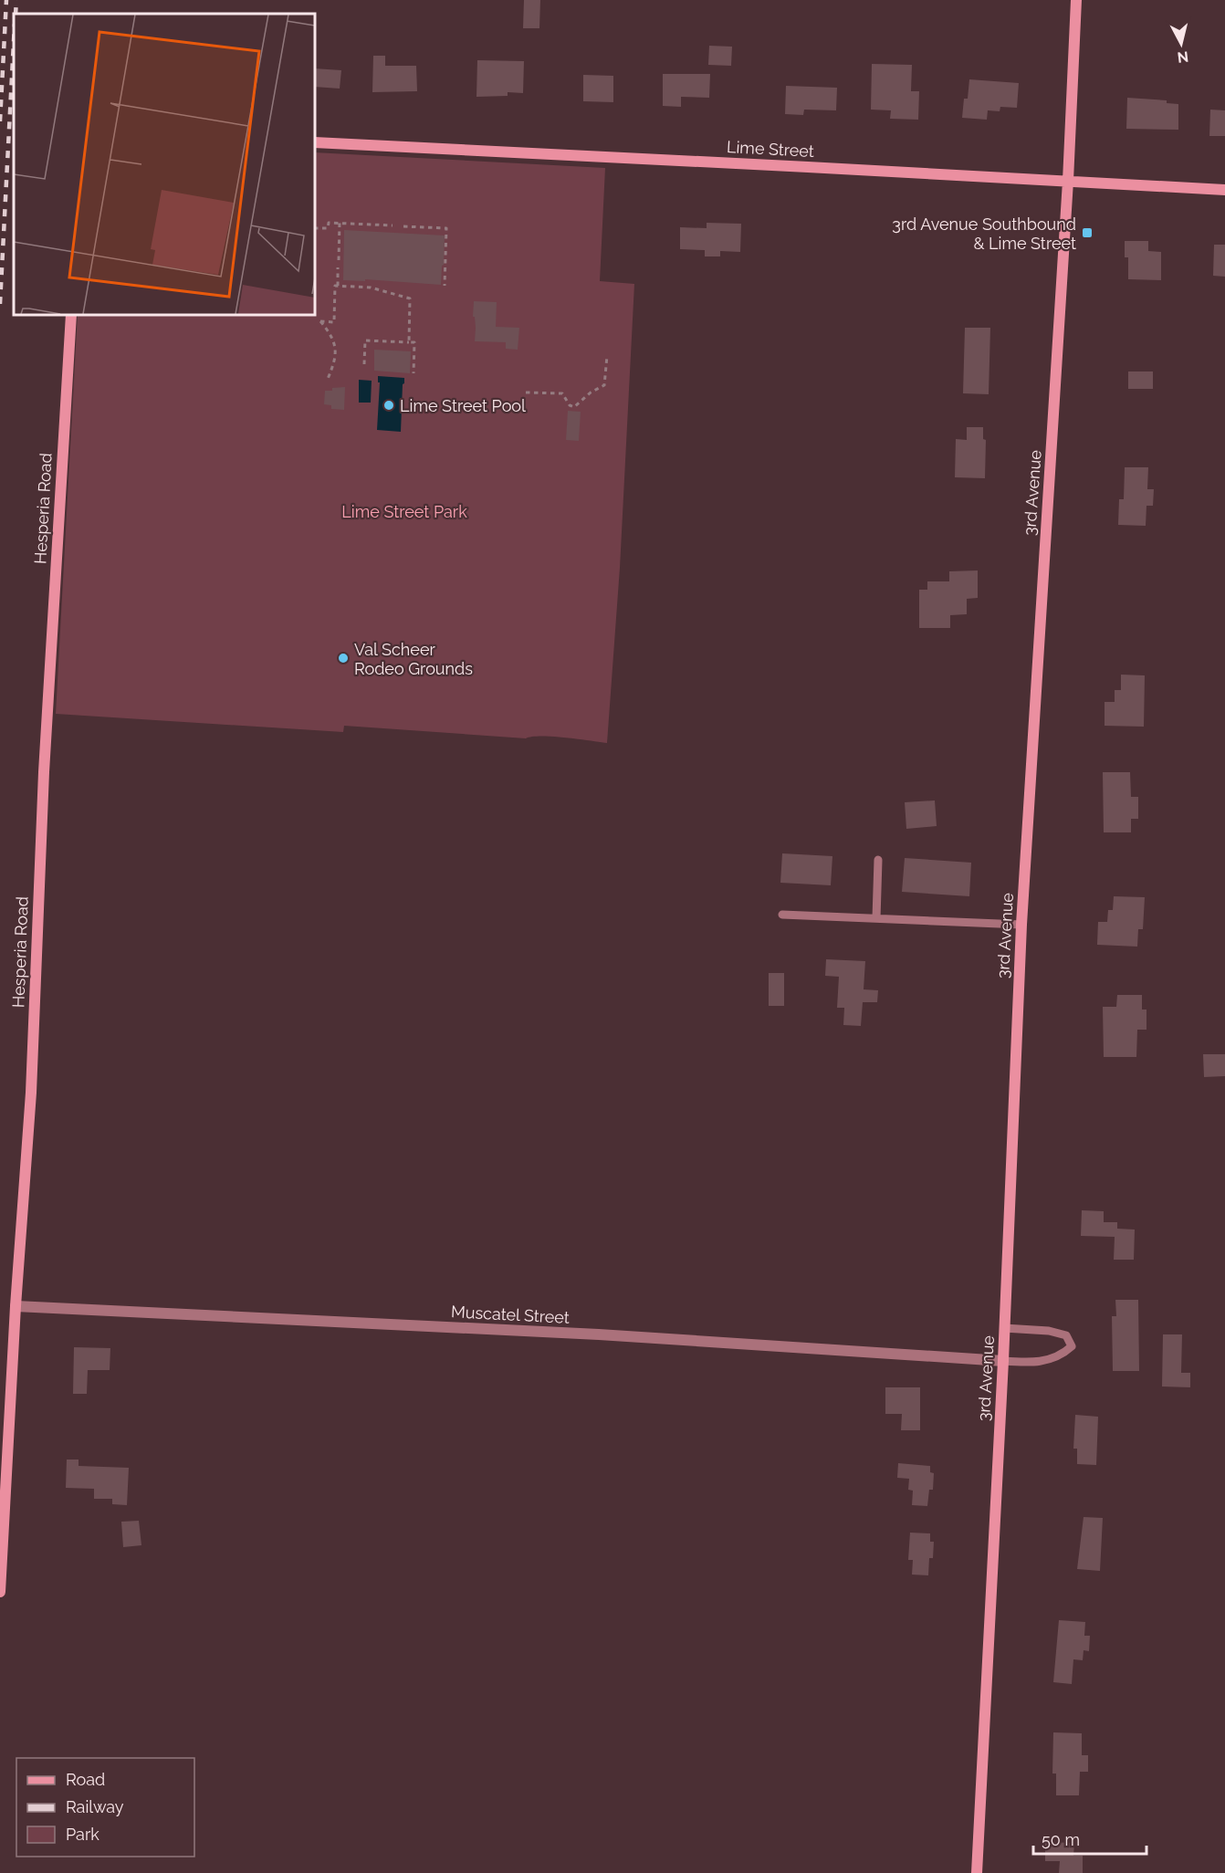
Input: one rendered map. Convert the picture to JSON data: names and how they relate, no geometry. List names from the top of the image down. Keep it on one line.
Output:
{"streets":{"street":["Lime Street","3rd Avenue","Hesperia Road","Muscatel Street"]},"crossings":[["Lime Street","3rd Avenue"],["3rd Avenue","Muscatel Street"],["Hesperia Road","Muscatel Street"]],"parks":["Lime Street Park"],"places":{"transit":["3rd Avenue Southbound & Lime Street"],"other":["Lime Street Pool","Val Scheer Rodeo Grounds"]},"legend":["Road","Railway","Park"],"scale_bar":"50 m","north":"bottom"}
